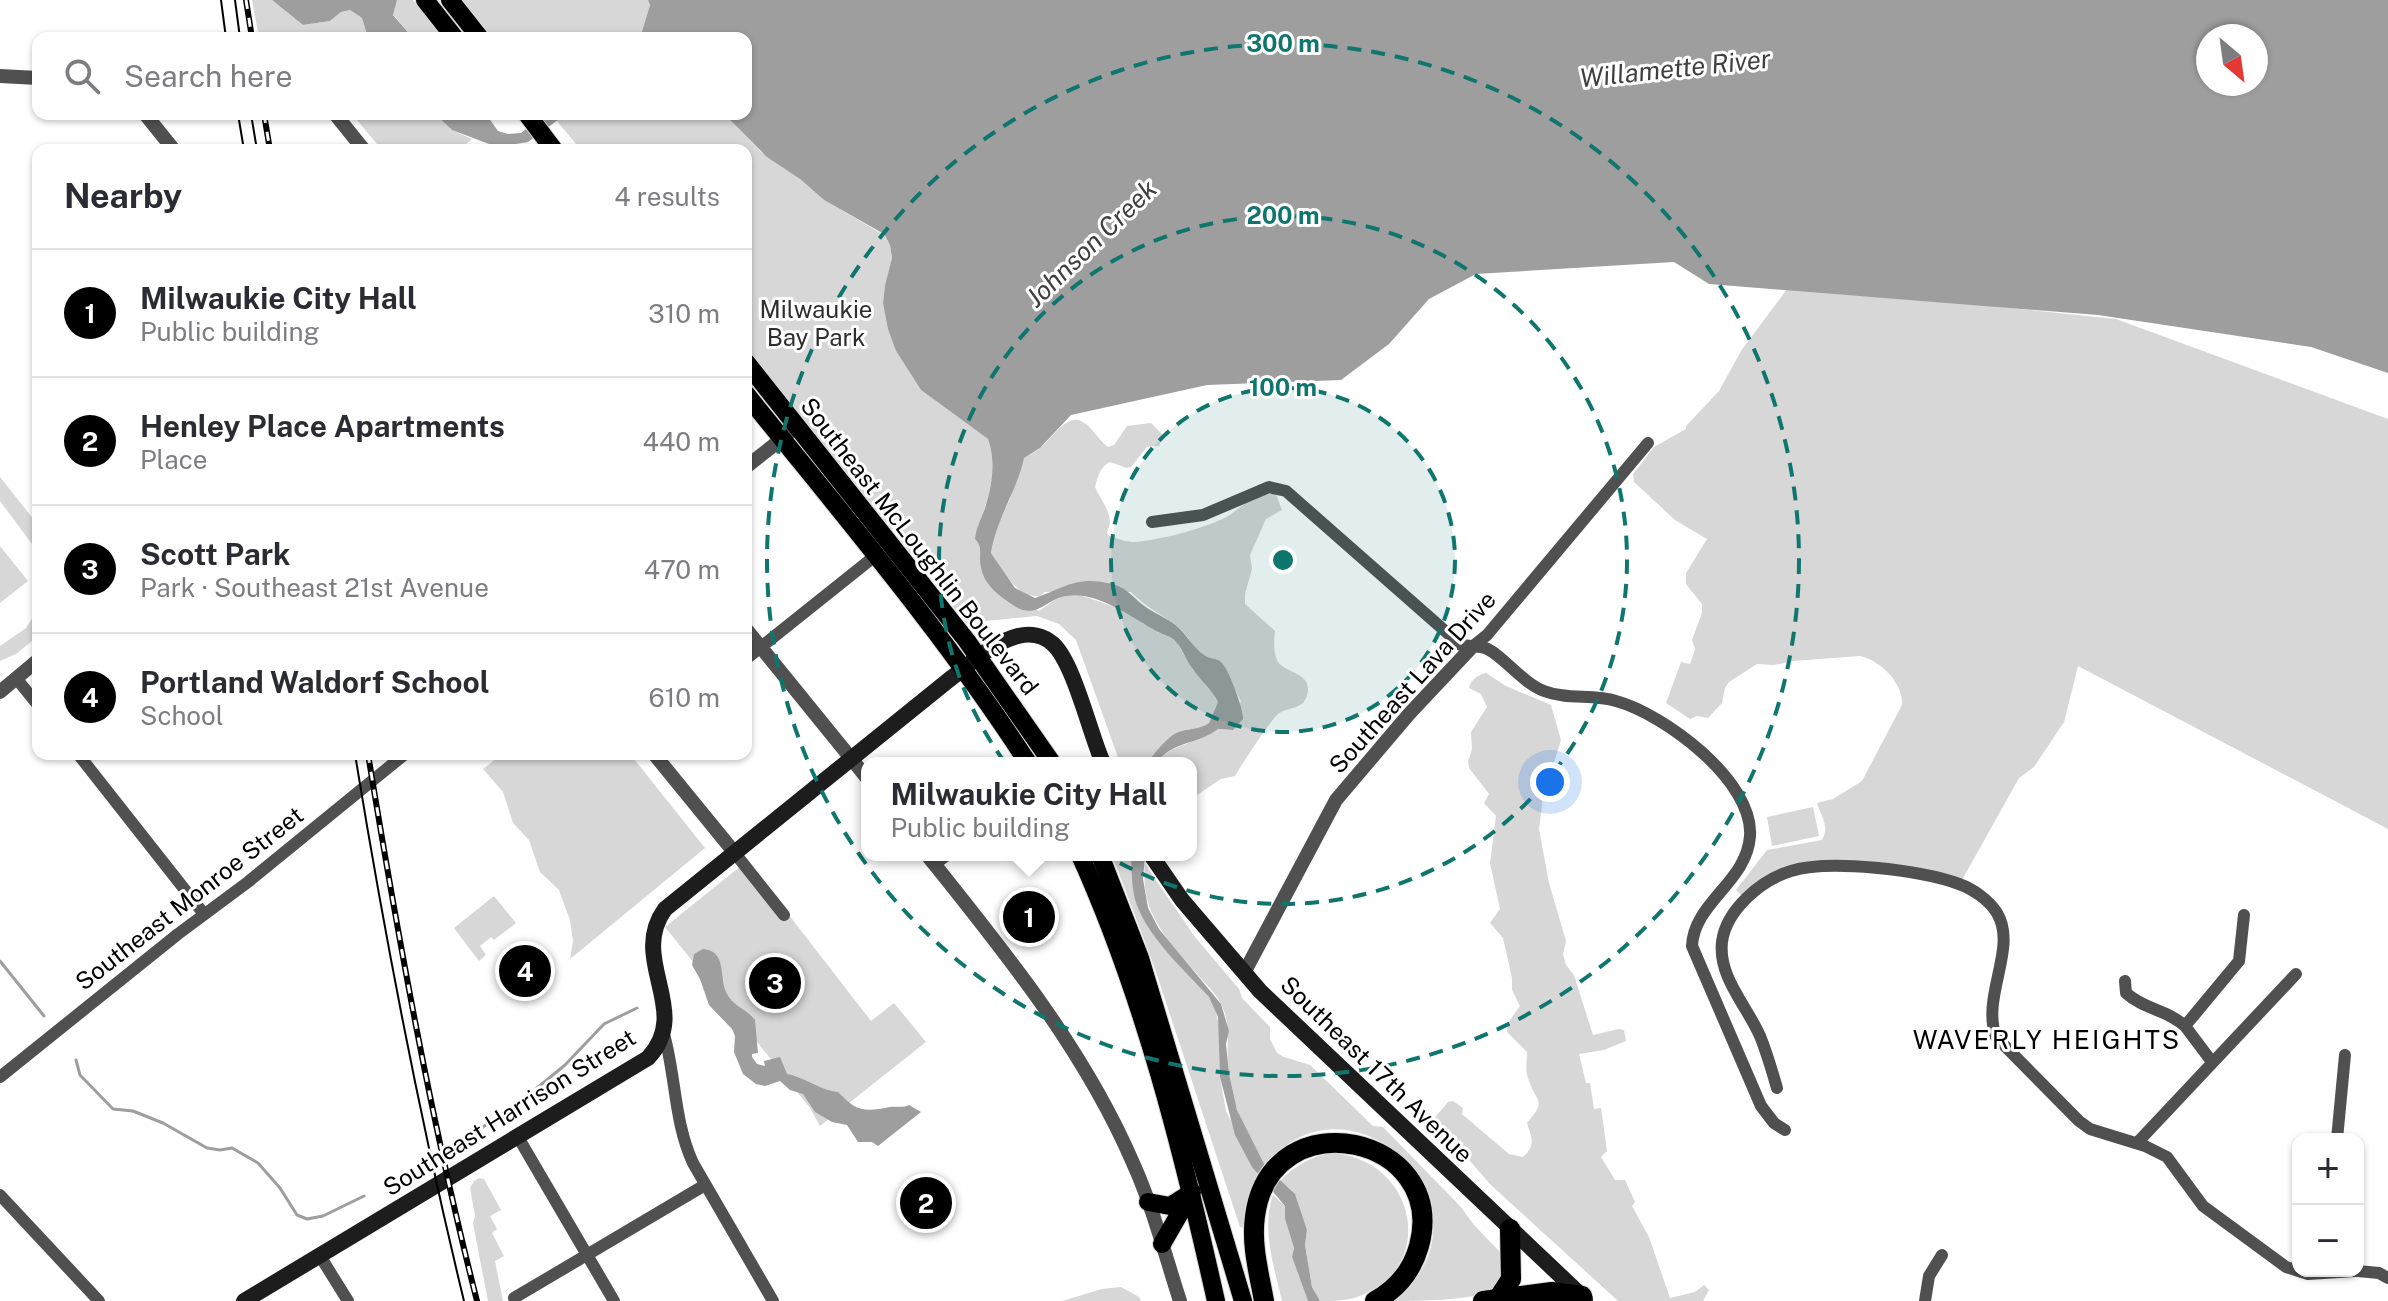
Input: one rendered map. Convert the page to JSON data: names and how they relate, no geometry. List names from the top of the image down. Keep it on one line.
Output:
{"streets":{"main road":["Southeast McLoughlin Boulevard","Southeast 17th Avenue","Southeast Harrison Street"],"street":["Southeast Lava Drive","Southeast Monroe Street"]},"crossings":[["Southeast McLoughlin Boulevard","Southeast Harrison Street"],["Southeast Lava Drive","Southeast 17th Avenue"]],"districts":["WAVERLY HEIGHTS"],"water":["Willamette River","Johnson Creek"],"parks":["Milwaukie Bay Park"],"north":"bottom right","page":{"search":"Search here","heading":["Nearby","4 results"],"list":[{"mark":"1","name":"Milwaukie City Hall","note":"Public building","value":"310 m"},{"mark":"2","name":"Henley Place Apartments","note":"Place","value":"440 m"},{"mark":"3","name":"Scott Park","note":"Park · Southeast 21st Avenue","value":"470 m"},{"mark":"4","name":"Portland Waldorf School","note":"School","value":"610 m"}],"popup":["Milwaukie City Hall","Public building"],"pins":["1","4","3","2"],"map_buttons":["+","−"]},"rings":["300 m","200 m","100 m"]}
